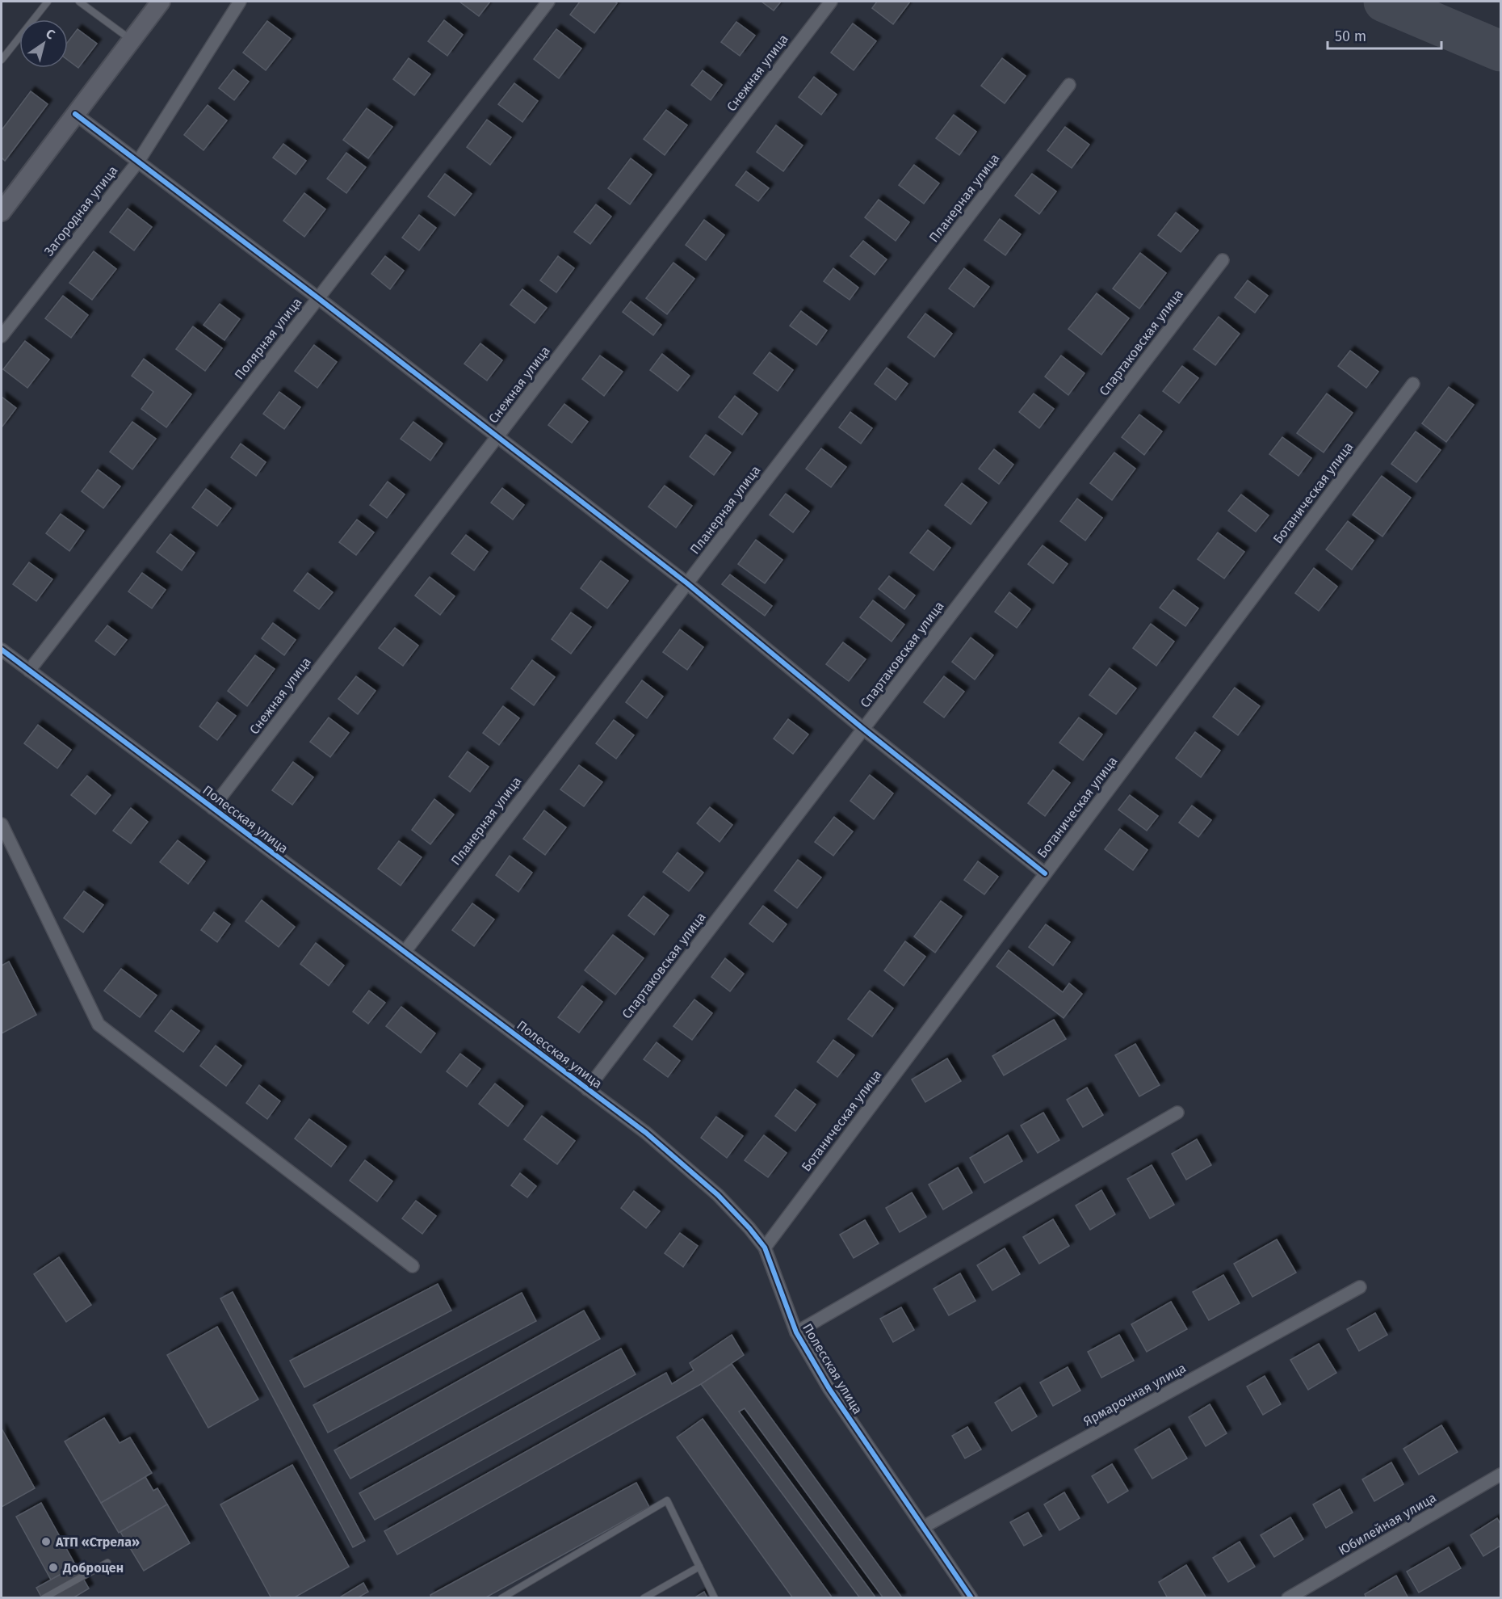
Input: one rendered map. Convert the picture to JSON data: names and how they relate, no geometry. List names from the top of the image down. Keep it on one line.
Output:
{"streets":{"street":["Снежная улица","Планерная улица","Загородная улица","Полярная улица","Спартаковская улица","Ботаническая улица","Полесская улица","Ярмарочная улица","Юбилейная улица"]},"crossings":[["Снежная улица","Полесская улица"],["Планерная улица","Полесская улица"],["Полярная улица","Полесская улица"],["Спартаковская улица","Полесская улица"],["Ботаническая улица","Полесская улица"],["Полесская улица","Ярмарочная улица"]],"places":["АТП «Стрела»","Доброцен"],"scale_bar":"50 m","north":"top right"}
